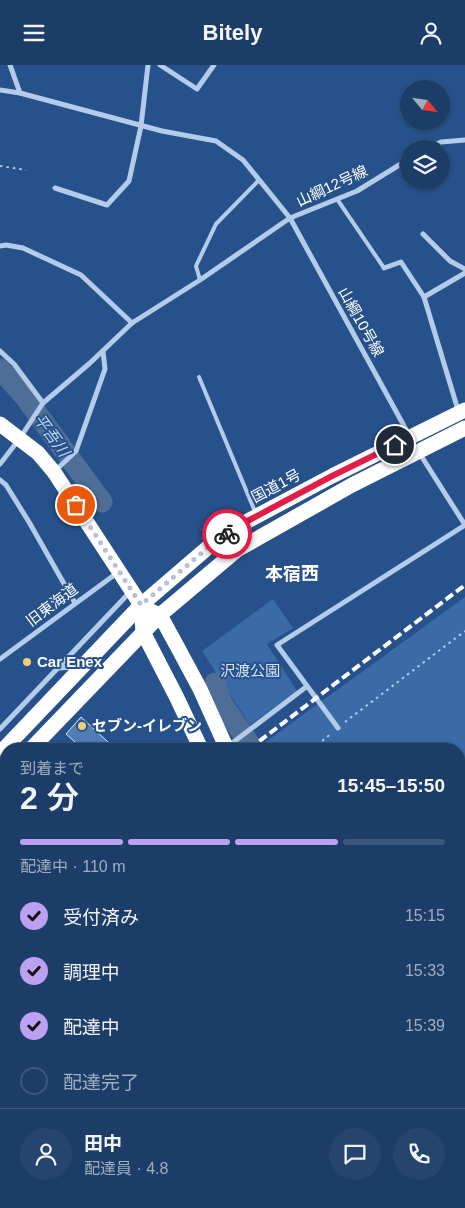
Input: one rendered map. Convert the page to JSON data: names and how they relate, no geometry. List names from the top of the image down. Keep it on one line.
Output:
{"streets":{"highway":["国道1号"],"street":["山綱12号線","山綱10号線","旧東海道"]},"crossings":[["山綱12号線","山綱10号線"],["山綱10号線","国道1号"]],"districts":["本宿西"],"water":["平吾川"],"parks":["沢渡公園"],"places":["Car Enex","セブン-イレブン"],"north":"bottom right","page":{"header":"Bitely","heading":["2 分","到着まで","15:45–15:50"],"panel":["田中","配達員 · 4.8"],"bar":"配達中 · 110 m","list":[["受付済み","15:15"],["調理中","15:33"],["配達中","15:39"],"配達完了"]}}
